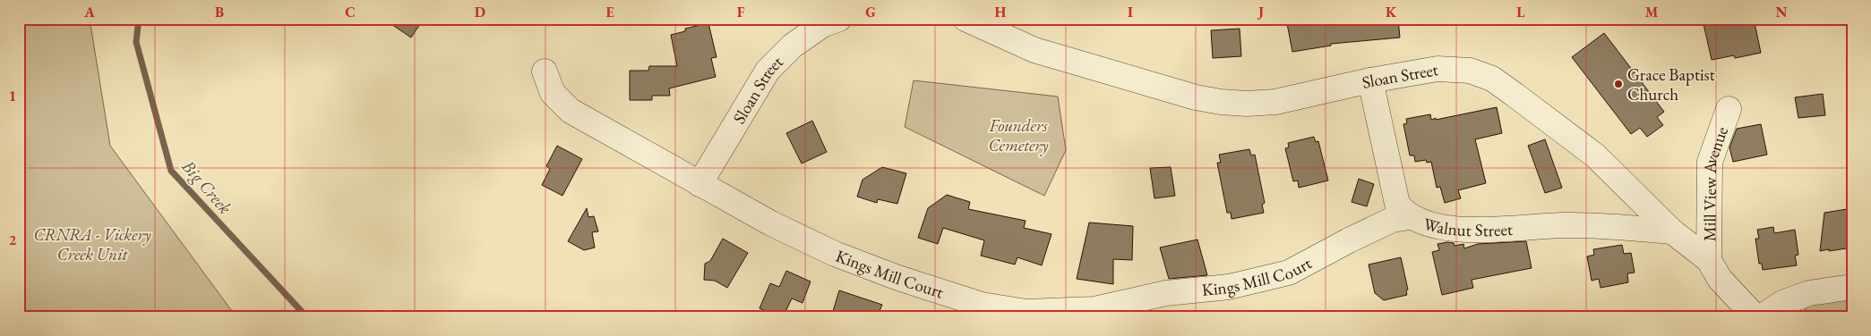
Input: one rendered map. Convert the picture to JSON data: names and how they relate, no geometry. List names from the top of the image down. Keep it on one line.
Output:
{"streets":{"street":["Sloan Street","Mill View Avenue","Walnut Street","Kings Mill Court"]},"crossings":[["Sloan Street","Mill View Avenue"],["Sloan Street","Walnut Street"],["Sloan Street","Kings Mill Court"],["Walnut Street","Kings Mill Court"]],"water":["Big Creek"],"parks":["Founders Cemetery","CRNRA - Vickery Creek Unit"],"places":["Grace Baptist Church"],"grid":{"columns":["A","B","C","D","E","F","G","H","I","J","K","L","M","N"],"rows":["1","2"]}}
